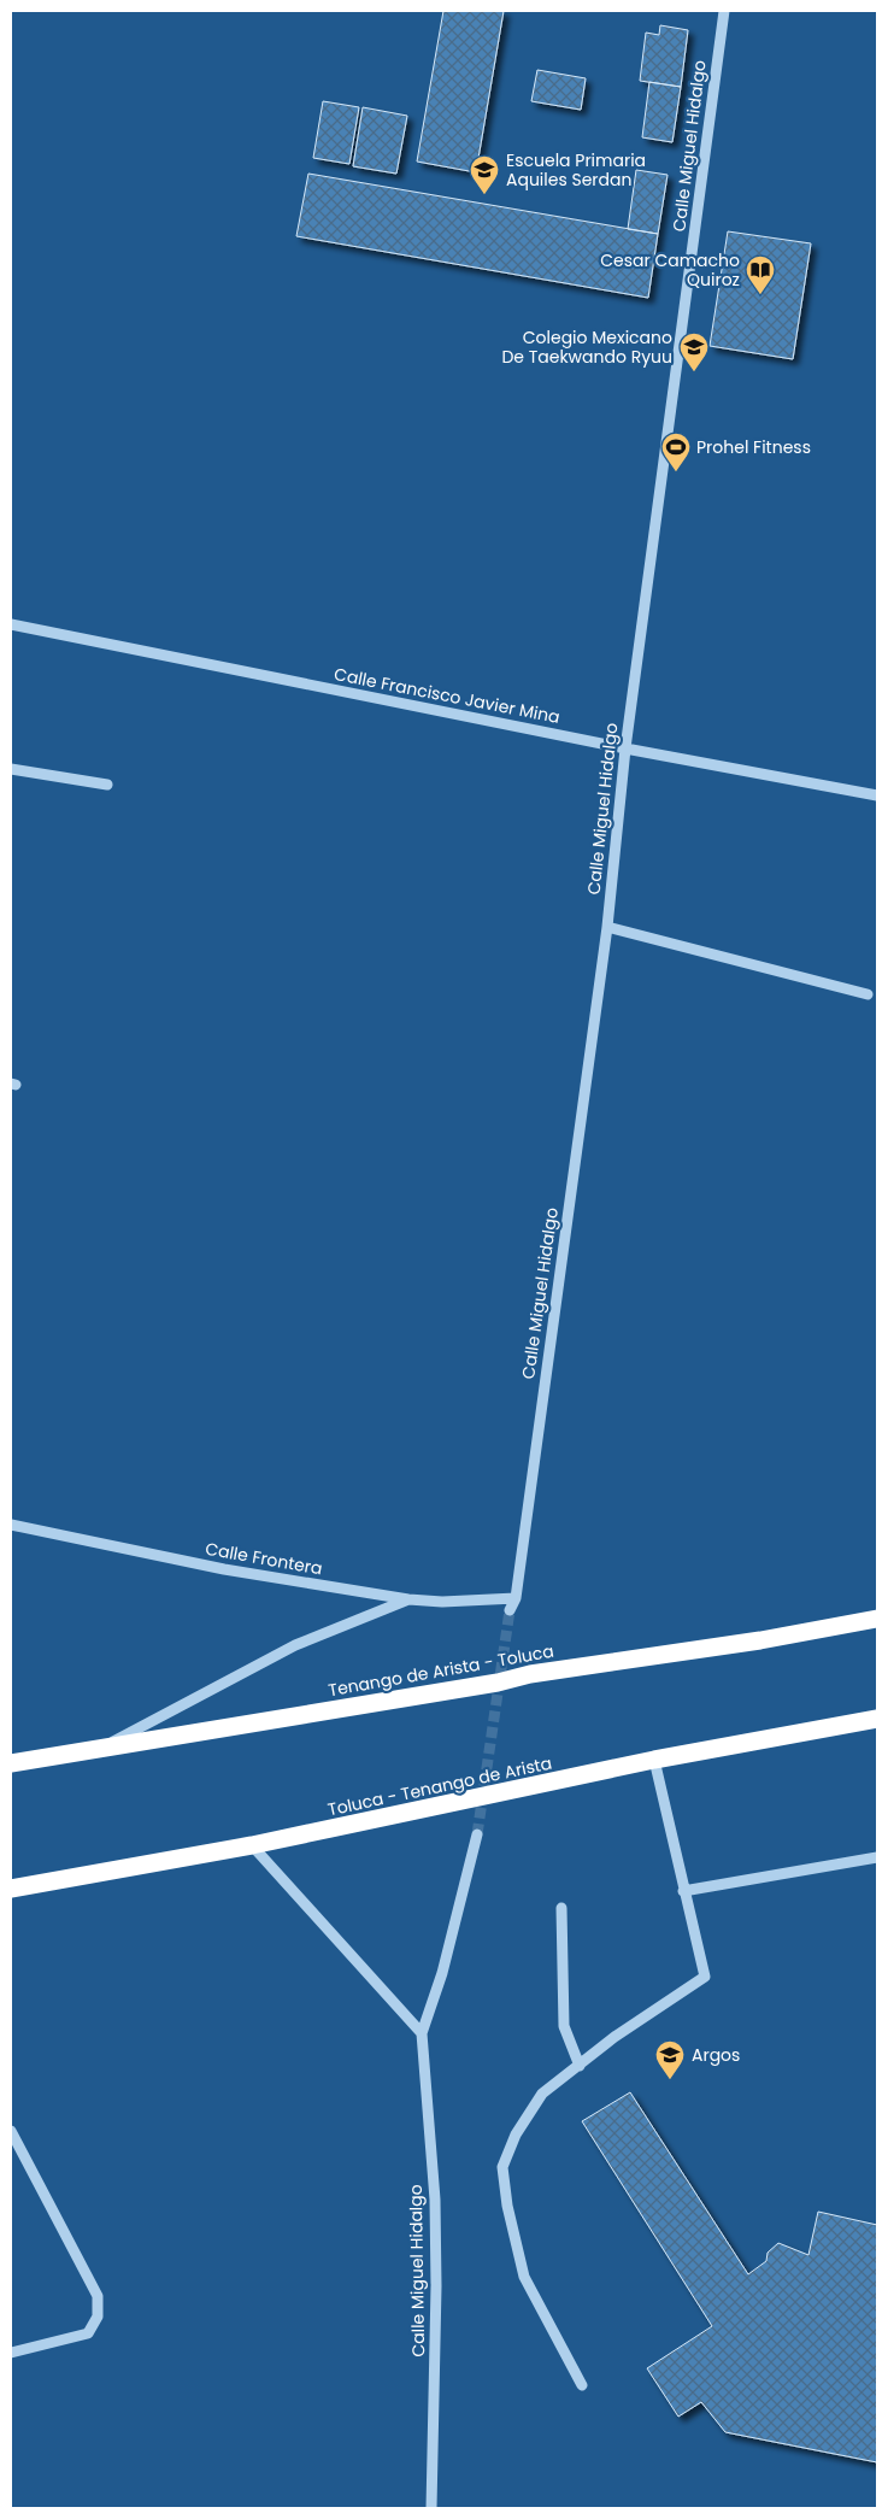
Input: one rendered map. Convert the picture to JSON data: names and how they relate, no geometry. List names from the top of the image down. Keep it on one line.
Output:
{"streets":{"highway":["Tenango de Arista - Toluca","Toluca - Tenango de Arista"],"street":["Calle Miguel Hidalgo","Calle Francisco Javier Mina","Calle Frontera"]},"crossings":[["Calle Miguel Hidalgo","Calle Francisco Javier Mina"],["Calle Miguel Hidalgo","Calle Frontera"]],"places":{"school or university":["Escuela Primaria Aquiles Serdan","Colegio Mexicano De Taekwando Ryuu","Argos"],"library":["Cesar Camacho Quiroz"],"sports":["Prohel Fitness"]}}
